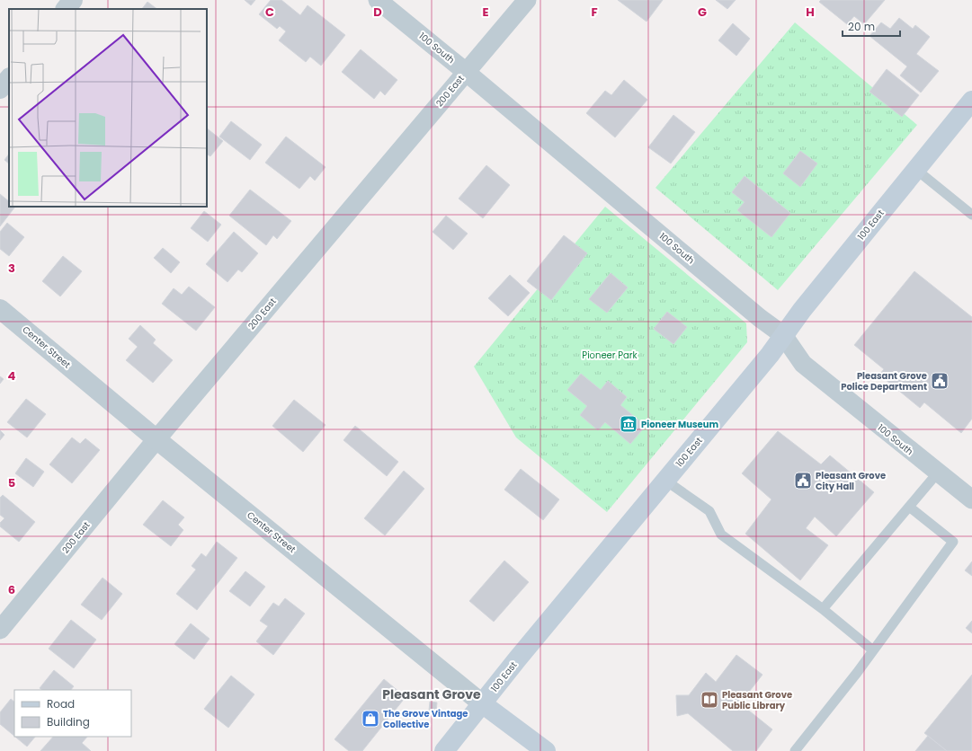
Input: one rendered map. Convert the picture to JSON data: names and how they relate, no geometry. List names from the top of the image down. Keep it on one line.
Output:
{"streets":{"main road":["100 East","Center Street"],"street":["100 South","200 East"]},"crossings":[["100 South","200 East"],["100 South","100 East"],["200 East","Center Street"],["100 East","Center Street"]],"districts":["Pleasant Grove"],"parks":["Pioneer Park"],"places":{"public building":["Pleasant Grove Police Department","Pleasant Grove City Hall"],"museum":["Pioneer Museum"],"library":["Pleasant Grove Public Library"],"shop":["The Grove Vintage Collective"]},"legend":["Road","Building"],"scale_bar":"20 m","grid":{"columns":["C","D","E","F","G","H"],"rows":["3","4","5","6"]}}
